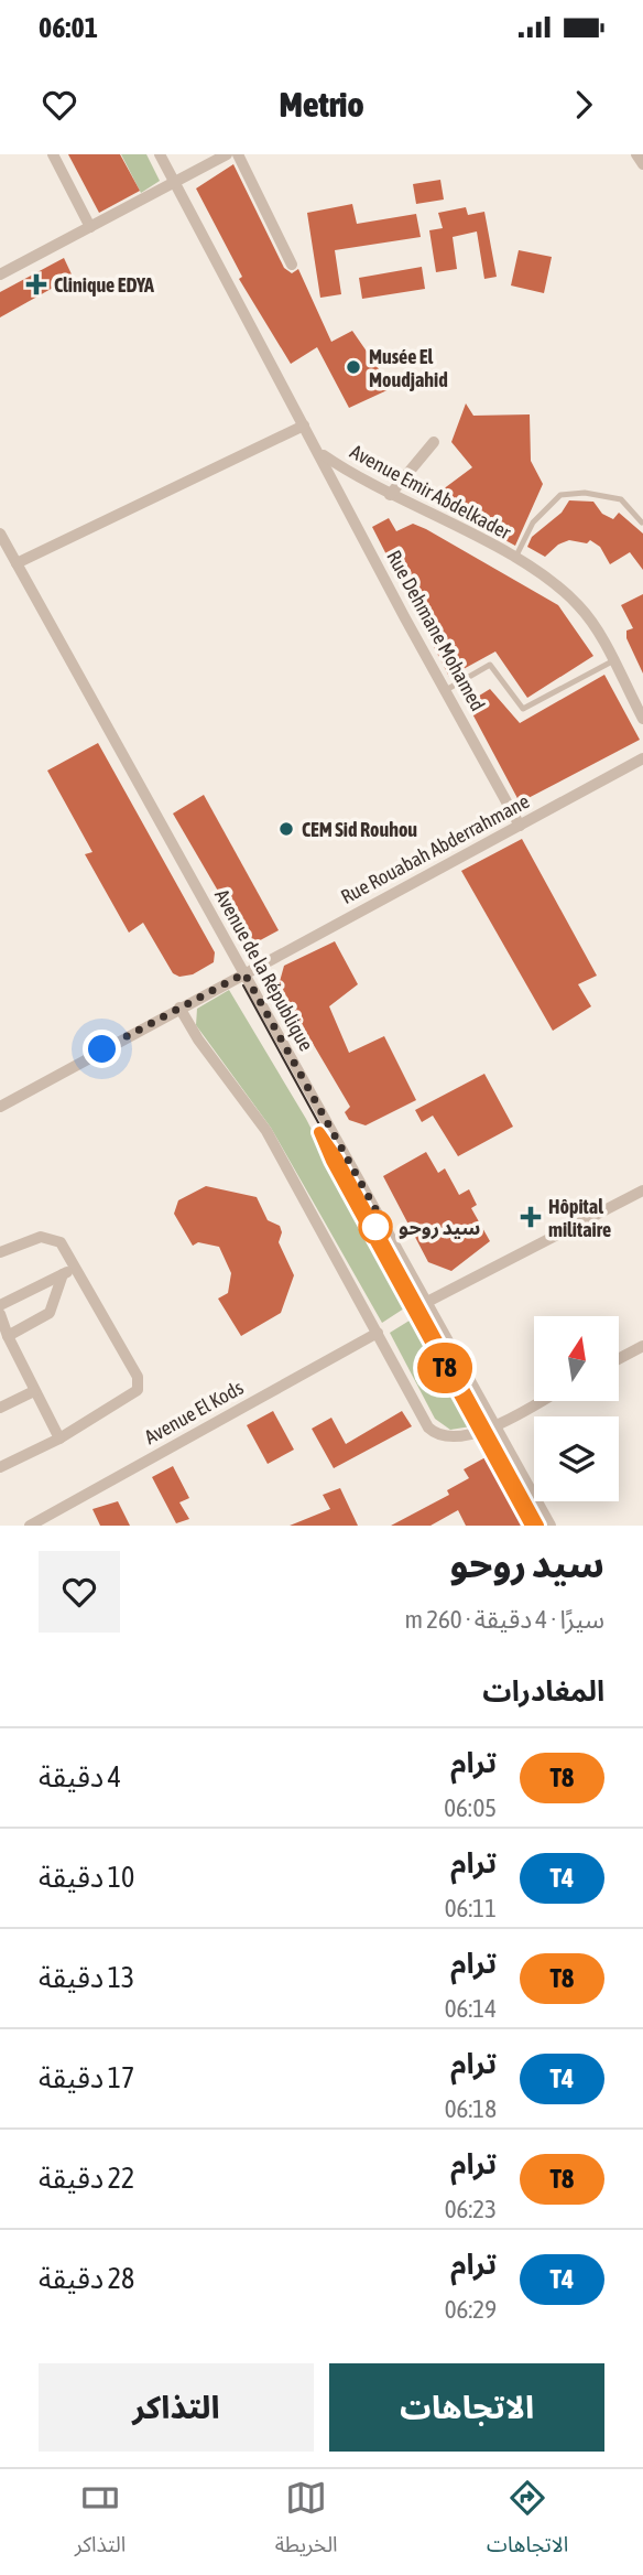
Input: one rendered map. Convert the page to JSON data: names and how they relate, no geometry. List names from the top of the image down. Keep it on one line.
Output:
{"streets":{"street":["Avenue Emir Abdelkader","Rue Dehmane Mohamed","Rue Rouabah Abderrahmane","Avenue de la République","Avenue El Kods"]},"crossings":[["Avenue Emir Abdelkader","Rue Dehmane Mohamed"],["Rue Dehmane Mohamed","Rue Rouabah Abderrahmane"],["Rue Rouabah Abderrahmane","Avenue de la République"]],"places":{"health":["Clinique EDYA","Hôpital militaire"],"other":["Musée El Moudjahid","CEM Sid Rouhou","سيد روحو"]},"lines":["tram line T8"],"north":"top","page":{"status":"06:01","header":"Metrio","on_map":"T8","heading":[["سيد روحو","سيرًا · 4 دقيقة · 260 m"],"المغادرات"],"list":[{"mark":"T8","name":"ترام","note":"06:05","value":"4 دقيقة"},{"mark":"T4","name":"ترام","note":"06:11","value":"10 دقيقة"},{"mark":"T8","name":"ترام","note":"06:14","value":"13 دقيقة"},{"mark":"T4","name":"ترام","note":"06:18","value":"17 دقيقة"},{"mark":"T8","name":"ترام","note":"06:23","value":"22 دقيقة"},{"mark":"T4","name":"ترام","note":"06:29","value":"28 دقيقة"}],"buttons":["الاتجاهات","التذاكر"],"tabs":["الاتجاهات","الخريطة","التذاكر"]}}
